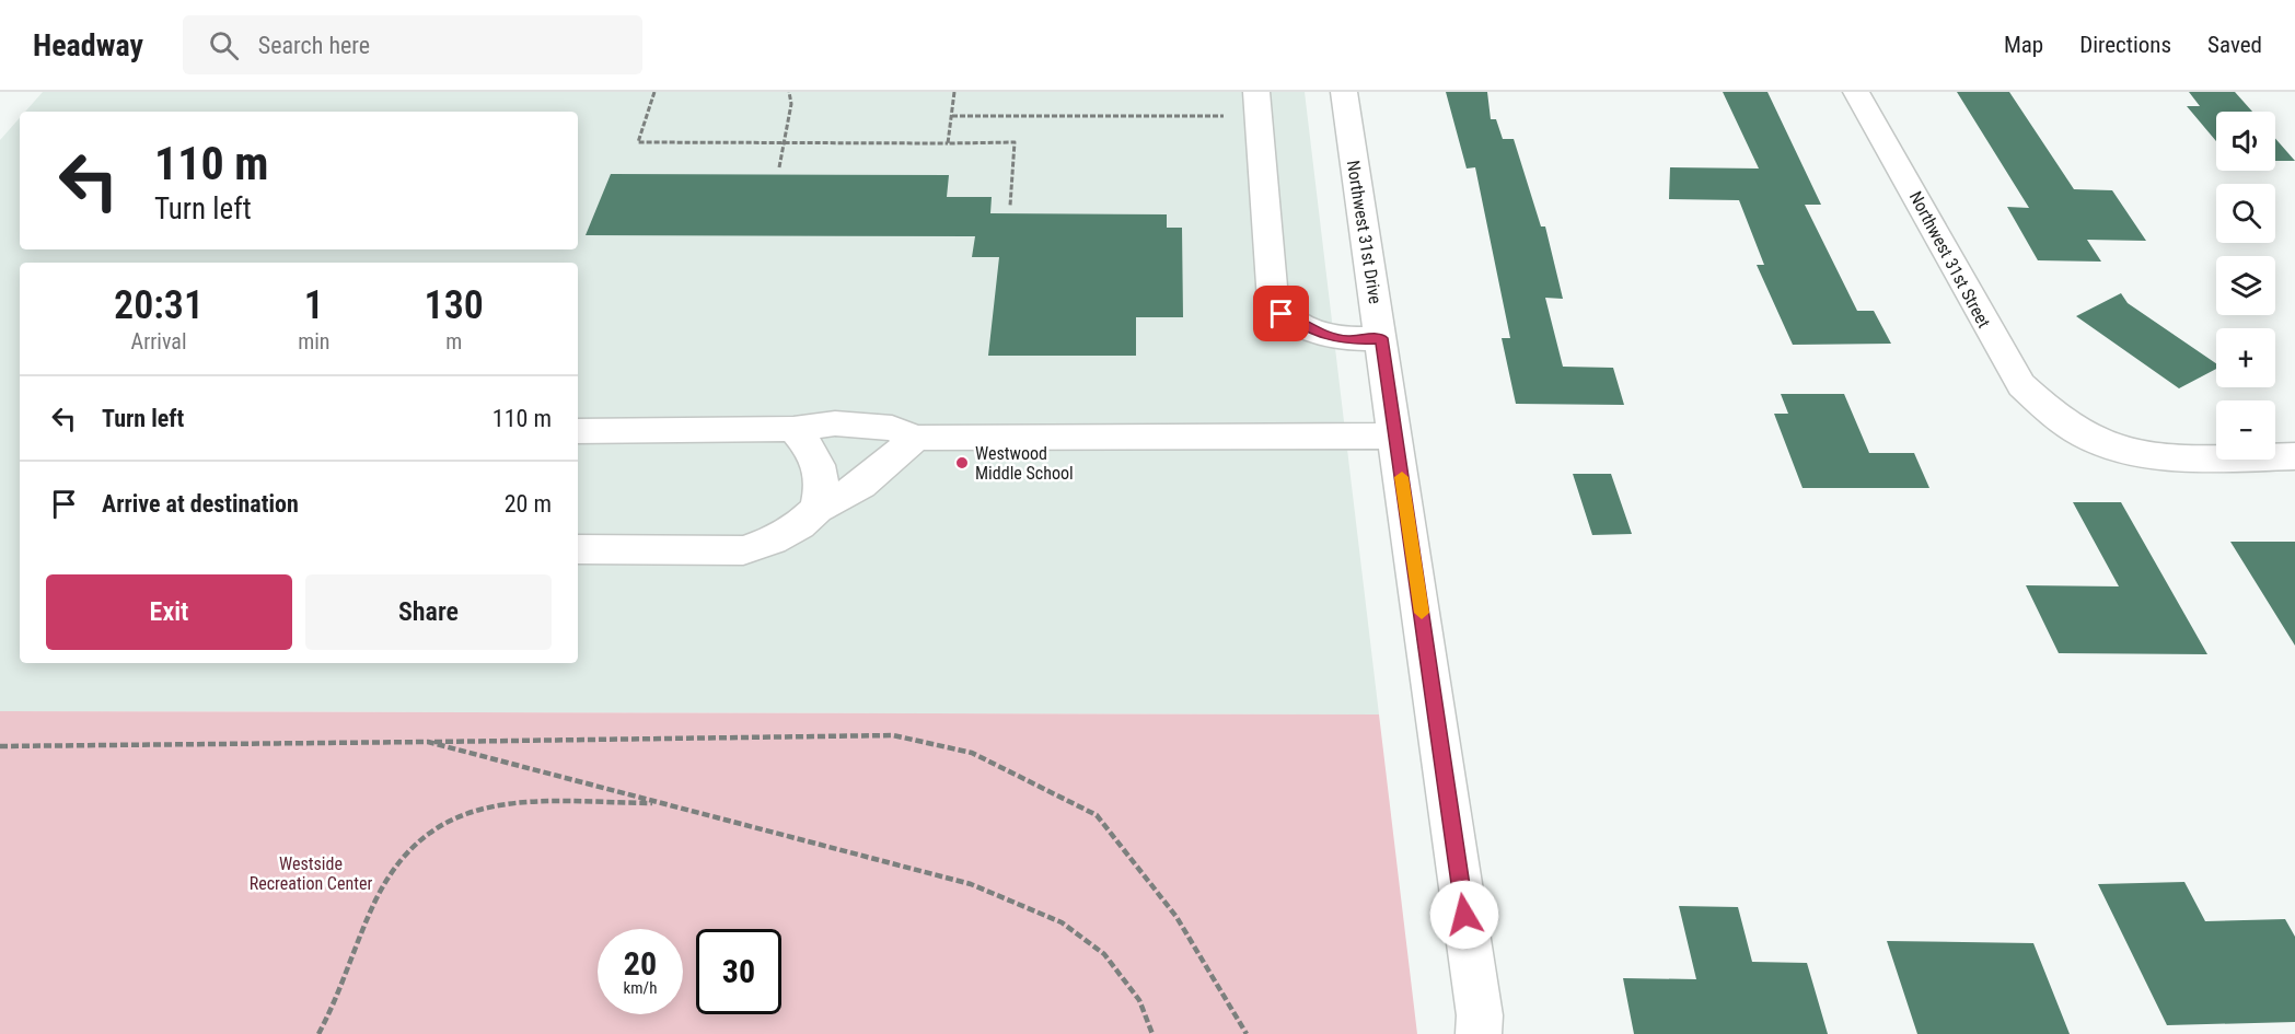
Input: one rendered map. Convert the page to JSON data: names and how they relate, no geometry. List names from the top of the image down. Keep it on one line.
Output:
{"streets":{"street":["Northwest 31st Drive","Northwest 31st Street"]},"parks":["Westside Recreation Center"],"places":["Westwood Middle School"],"page":{"header":"Headway","search":"Search here","nav":["Map","Directions","Saved"],"map_buttons":["+","−"],"turn":["110 m","Turn left"],"eta":["20:31","Arrival","1","min","130","m"],"list":[{"name":"Turn left","value":"110 m"},{"name":"Arrive at destination","value":"20 m"}],"buttons":["Exit","Share"],"speed":"20 km/h","limit":"30"}}
